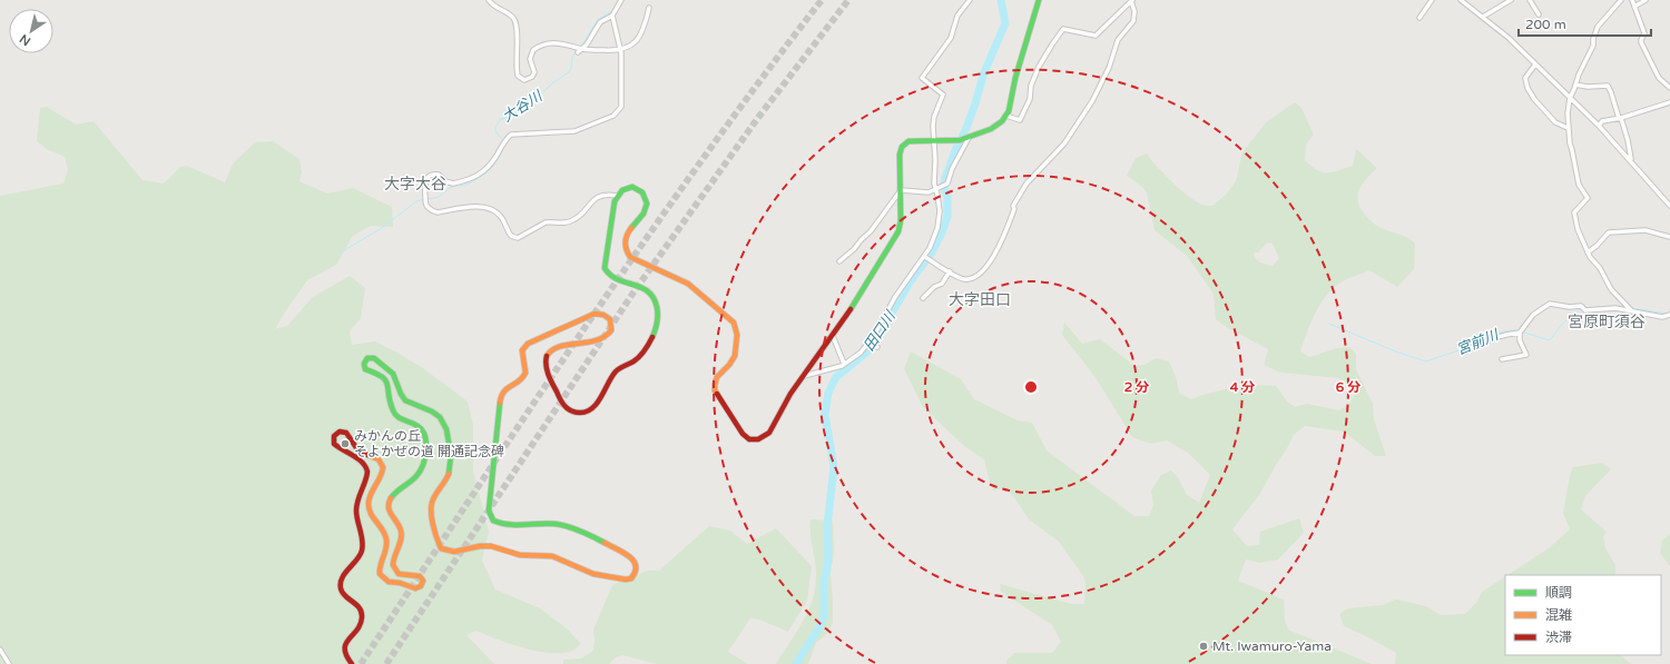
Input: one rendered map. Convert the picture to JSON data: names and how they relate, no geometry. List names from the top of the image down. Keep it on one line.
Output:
{"districts":["大字大谷","大字田口","宮原町須谷"],"water":["大谷川","田口川","宮前川"],"places":["みかんの丘 そよかぜの道 開通記念碑","Mt. Iwamuro-Yama"],"legend":["順調","混雑","渋滞"],"scale_bar":"200 m","north":"bottom left","rings":["2 分","4 分","6 分"]}
